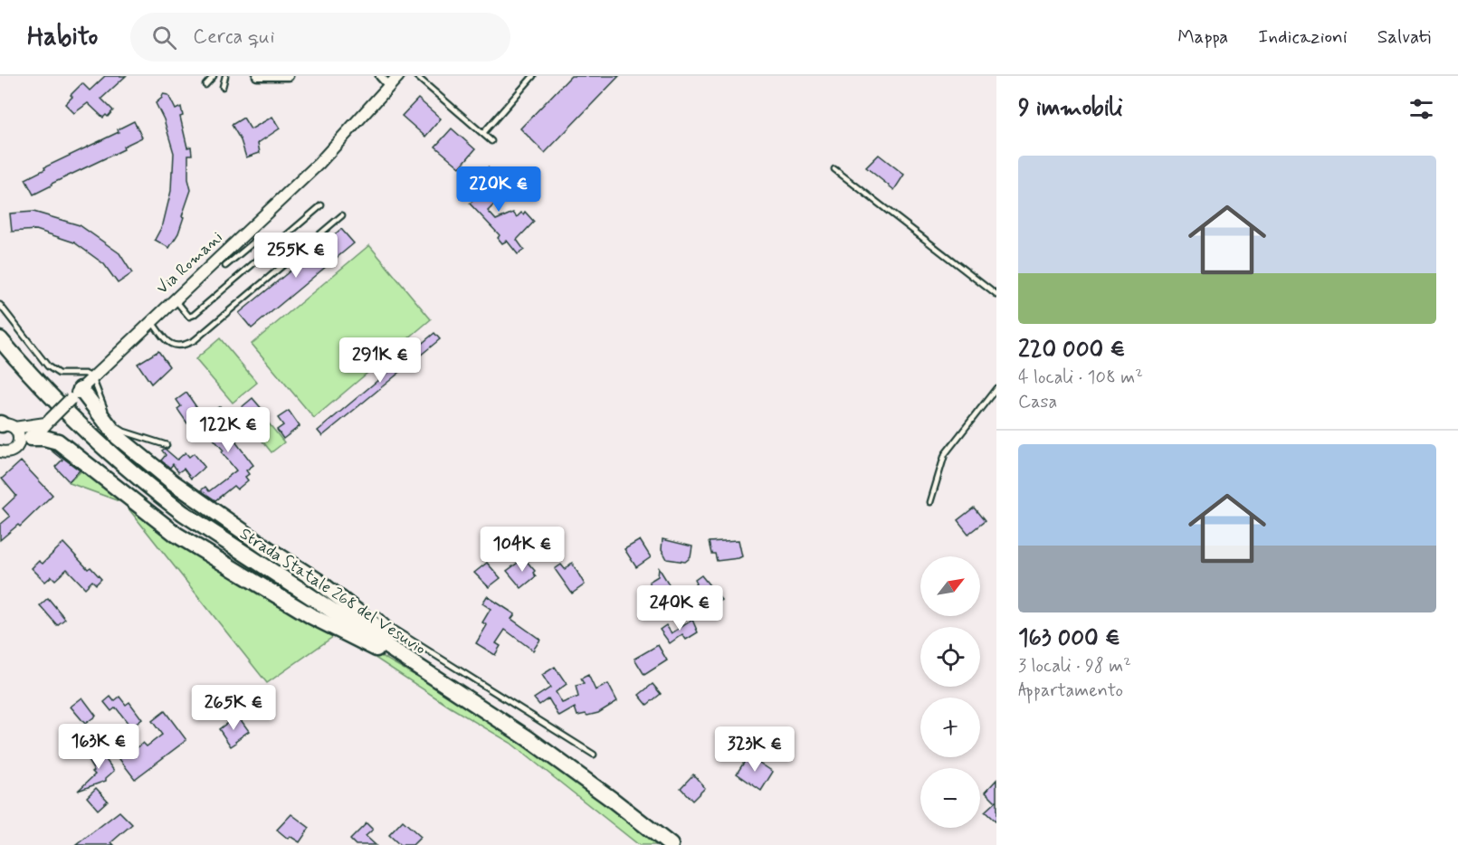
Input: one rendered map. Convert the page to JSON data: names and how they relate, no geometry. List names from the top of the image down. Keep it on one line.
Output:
{"streets":{"highway":["Strada Statale 268 del Vesuvio"],"street":["Via Romani"]},"north":"top right","page":{"header":"Habito","search":"Cerca qui","nav":["Mappa","Indicazioni","Salvati"],"heading":"9 immobili","list":[{"name":"220 000 €","note":"4 locali · 108 m² · Casa"},{"name":"163 000 €","note":"3 locali · 98 m² · Appartamento"}],"price":["220K €","255K €","291K €","122K €","104K €","240K €","265K €","163K €","323K €"],"map_buttons":["+","−"]}}
